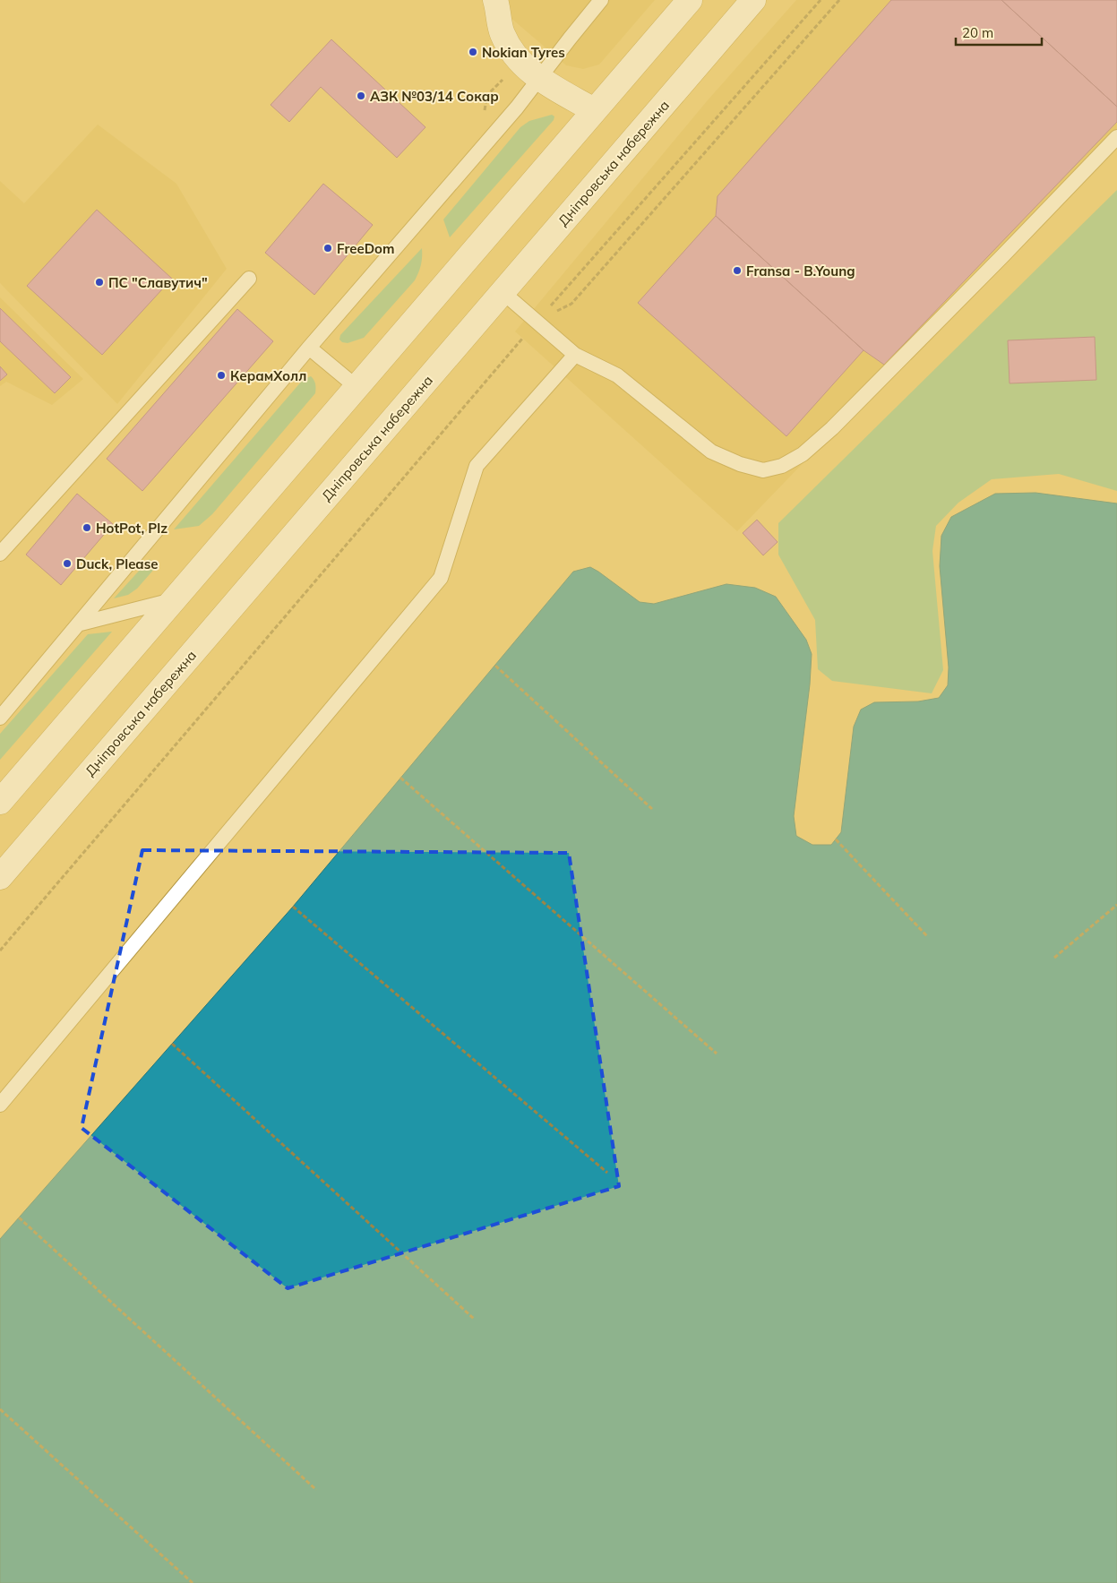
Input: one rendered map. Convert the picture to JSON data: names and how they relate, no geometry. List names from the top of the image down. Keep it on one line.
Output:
{"streets":{"main road":["Дніпровська набережна"]},"places":["Nokian Tyres","АЗК №03/14 Сокар","FreeDom","Fransa - B.Young","ПС \"Славутич\"","КерамХолл","HotPot, Plz","Duck, Please"],"scale_bar":"20 m"}
